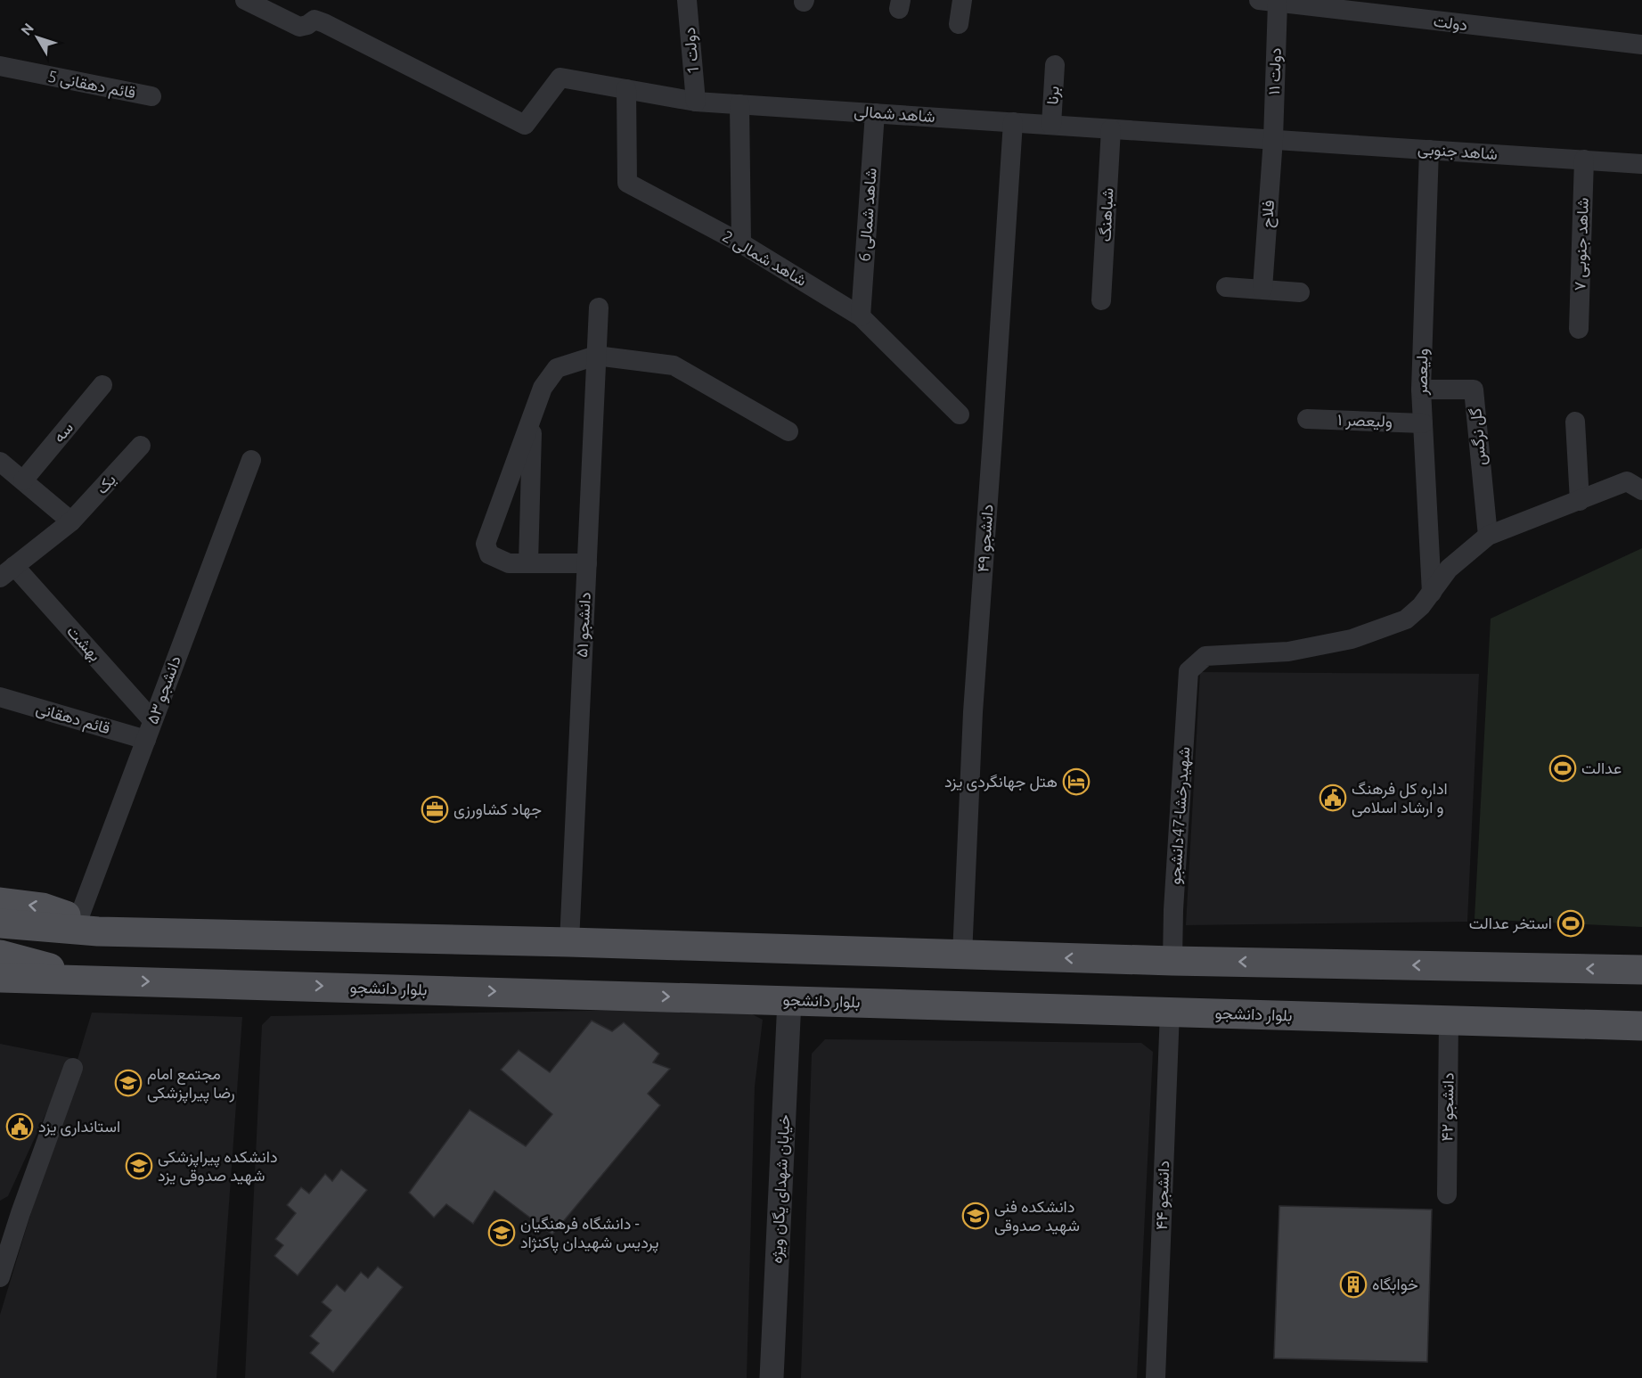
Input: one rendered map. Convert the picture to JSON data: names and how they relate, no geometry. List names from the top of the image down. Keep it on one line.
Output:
{"streets":{"main road":["بلوار دانشجو"],"street":["دولت","دولت 1","دولت ۱۱","قائم دهقانی 5","برنا","شاهد شمالی","شاهد جنوبی","فلاح","شاهد شمالی 6","شباهنگ","شاهد جنوبی ۷","شاهد شمالی 2","ولیعصر","ولیعصر ۱","سه","گل نرگس","یک","دانشجو ۴۹","دانشجو ۵۱","بهشت","دانشجو ۵۳","قائم دهقانی","شهیدرخشا-47دانشجو","دانشجو ۴۲","خیابان شهدای یگان ویژه","دانشجو ۴۴"]},"crossings":[["دولت","دولت ۱۱"],["دولت 1","شاهد شمالی"],["دولت ۱۱","شاهد شمالی"],["دولت ۱۱","شاهد جنوبی"],["دولت ۱۱","فلاح"],["برنا","شاهد شمالی"],["شاهد شمالی","شاهد جنوبی"],["شاهد شمالی","فلاح"],["شاهد شمالی","شاهد شمالی 6"],["شاهد شمالی","شباهنگ"],["شاهد شمالی","شاهد شمالی 2"],["شاهد شمالی","دانشجو ۴۹"],["شاهد جنوبی","فلاح"],["شاهد جنوبی","شاهد جنوبی ۷"],["شاهد جنوبی","ولیعصر"],["شاهد شمالی 6","شاهد شمالی 2"],["ولیعصر","ولیعصر ۱"],["ولیعصر","گل نرگس"],["ولیعصر","شهیدرخشا-47دانشجو"],["یک","بهشت"],["بهشت","دانشجو ۵۳"],["بهشت","قائم دهقانی"],["دانشجو ۵۳","قائم دهقانی"],["بلوار دانشجو","دانشجو ۴۲"],["بلوار دانشجو","خیابان شهدای یگان ویژه"],["بلوار دانشجو","دانشجو ۴۴"]],"places":{"sports":["عدالت","استخر عدالت"],"hotel":["هتل جهانگردی یزد"],"public building":["اداره کل فرهنگ و ارشاد اسلامی","استانداری یزد"],"office":["جهاد کشاورزی"],"school or university":["مجتمع امام رضا پیراپزشکی","دانشکده پیراپزشکی شهید صدوقی یزد","دانشکده فنی شهید صدوقی","دانشگاه فرهنگیان - پردیس شهیدان پاکنژاد"],"building":["خوابگاه"]},"north":"top left"}
